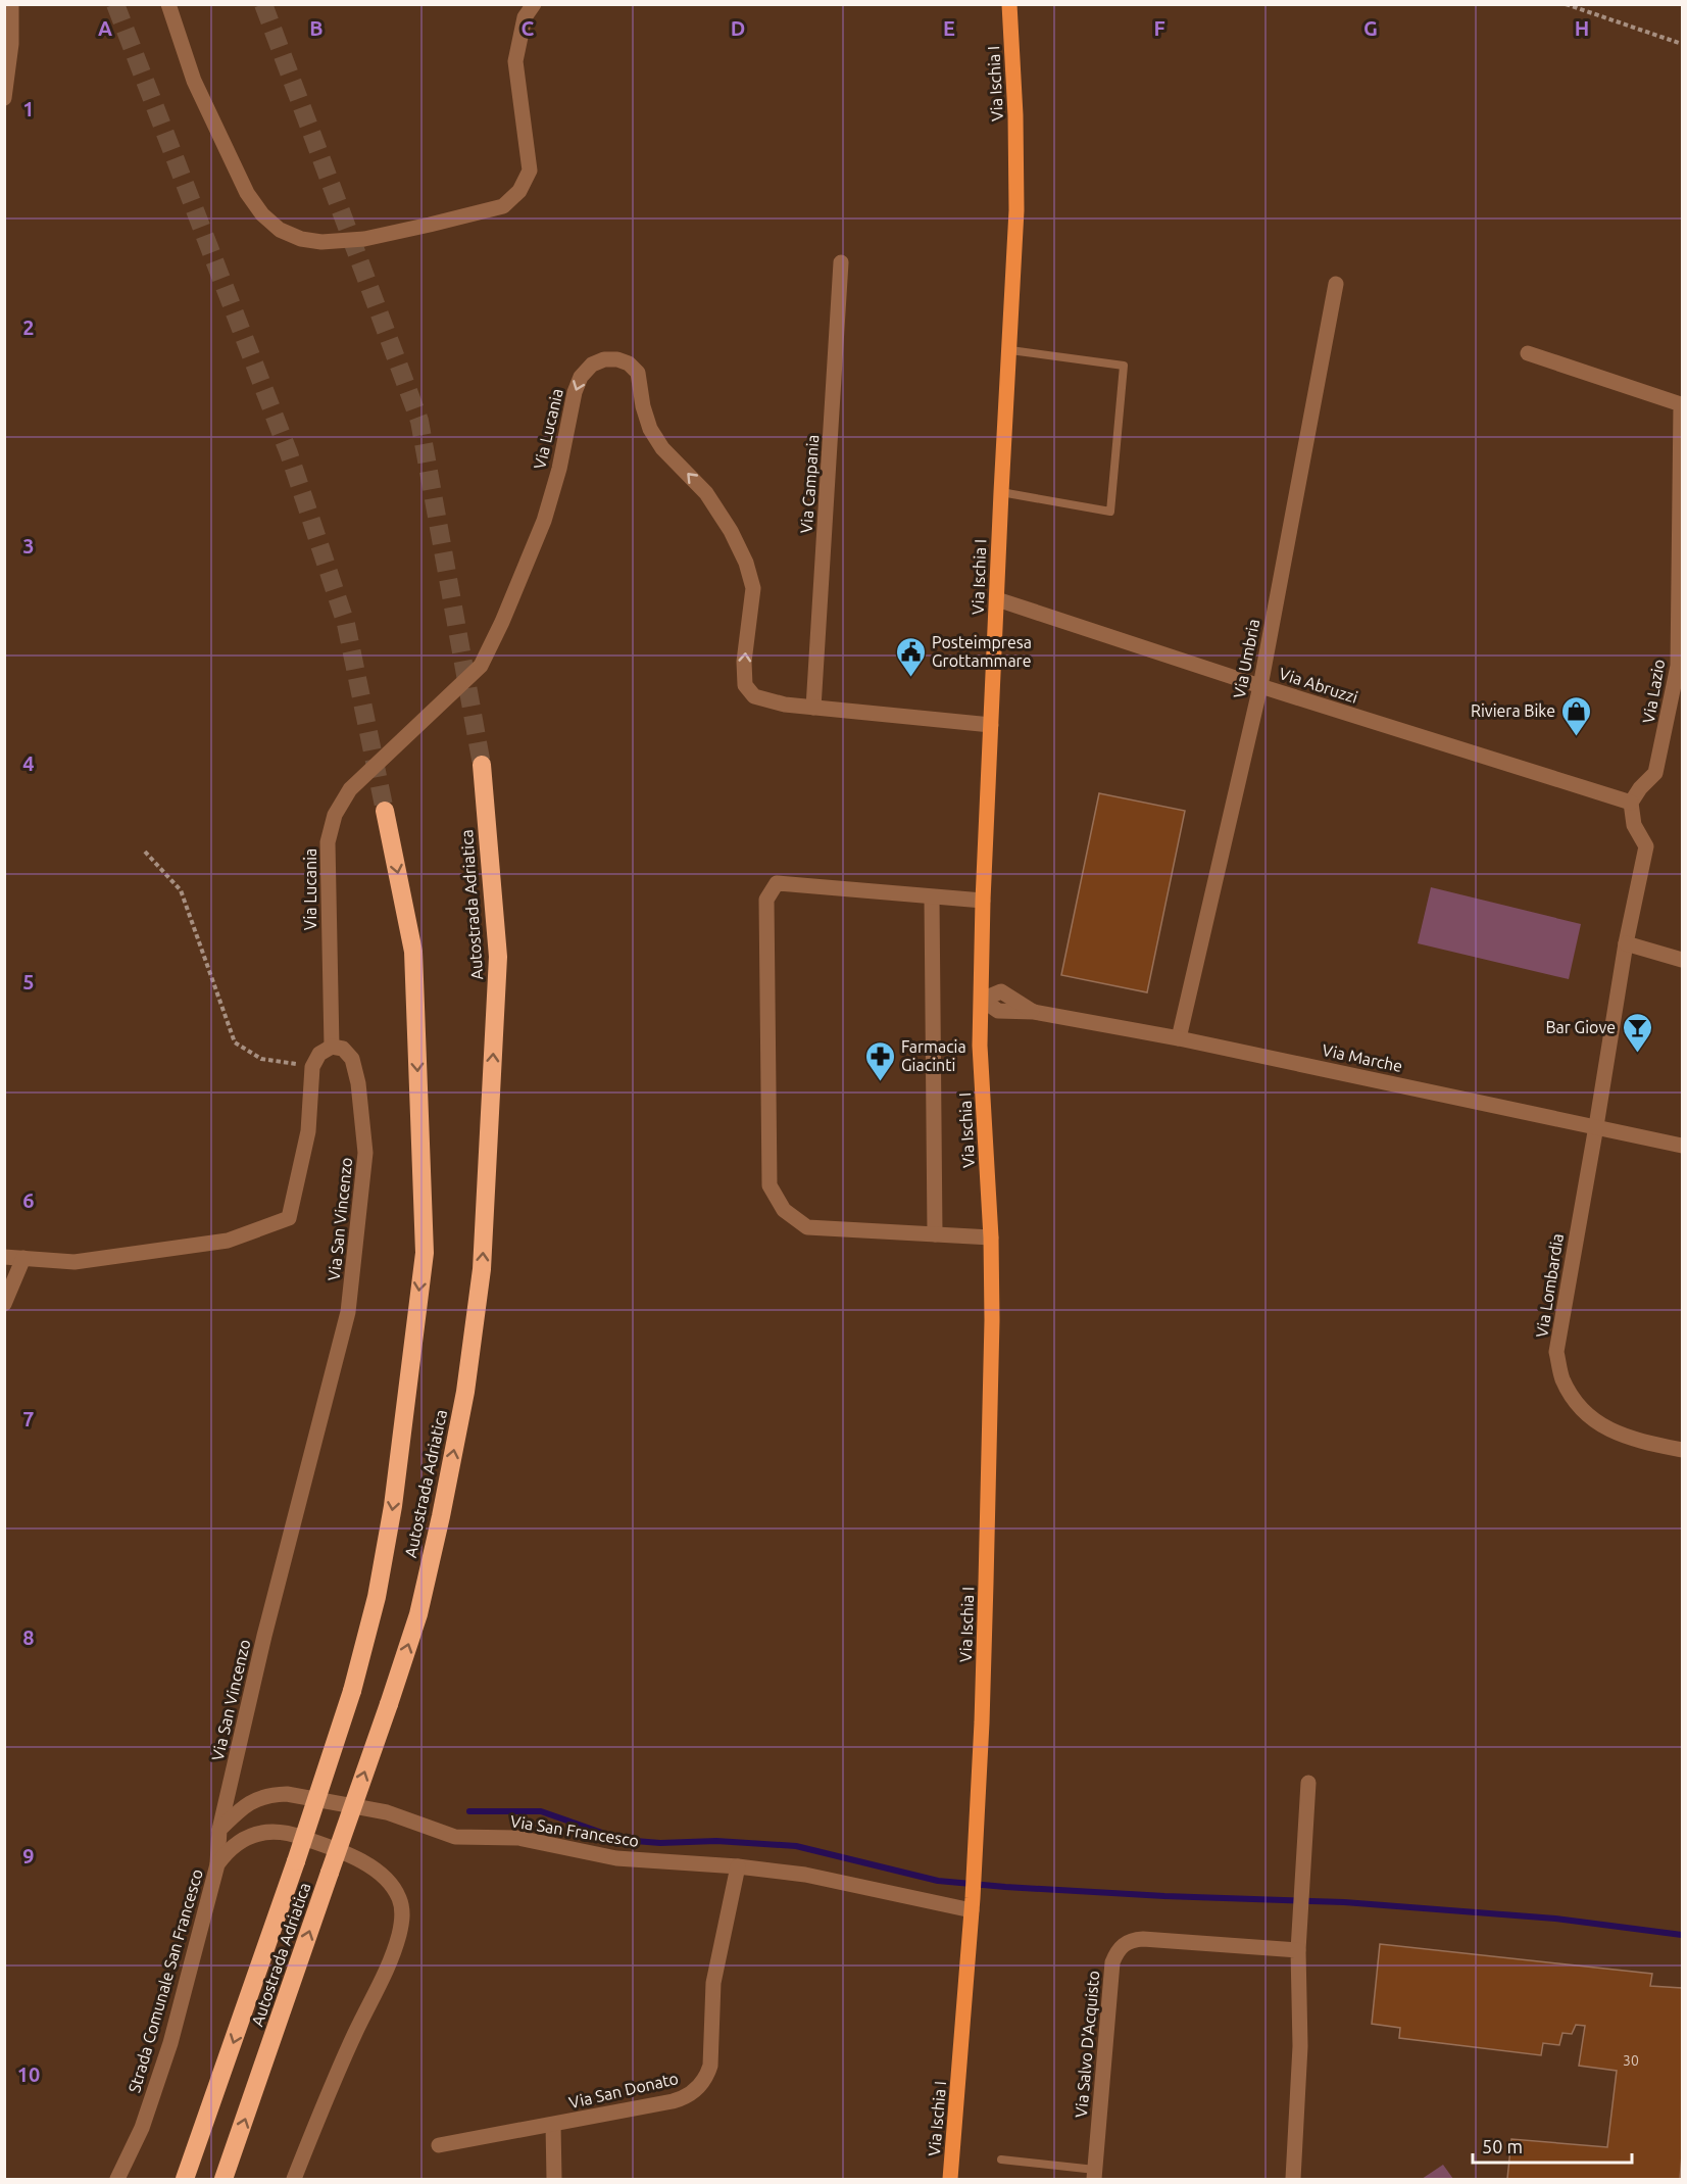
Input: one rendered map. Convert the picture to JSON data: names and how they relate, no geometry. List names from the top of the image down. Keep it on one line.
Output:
{"streets":{"highway":["Autostrada Adriatica"],"main road":["Via Ischia I"],"street":["Via Lucania","Via Campania","Via Umbria","Via Abruzzi","Via Lazio","Via Marche","Via San Vincenzo","Via Lombardia","Via San Francesco","Strada Comunale San Francesco","Via Salvo D'Acquisto","Via San Donato"]},"crossings":[["Via Ischia I","Via Lucania"],["Via Ischia I","Via Abruzzi"],["Via Ischia I","Via Marche"],["Via Ischia I","Via San Francesco"],["Via Lucania","Via Campania"],["Via Lucania","Via San Vincenzo"],["Via Umbria","Via Abruzzi"],["Via Umbria","Via Marche"],["Via Abruzzi","Via Lazio"],["Via Marche","Via Lombardia"],["Via San Vincenzo","Via San Francesco"],["Via San Francesco","Via San Donato"]],"places":{"public building":["Posteimpresa Grottammare"],"shop":["Riviera Bike"],"bar":["Bar Giove"],"pharmacy":["Farmacia Giacinti"]},"house_numbers":["30"],"scale_bar":"50 m","grid":{"columns":["A","B","C","D","E","F","G","H"],"rows":["1","2","3","4","5","6","7","8","9","10"]}}
